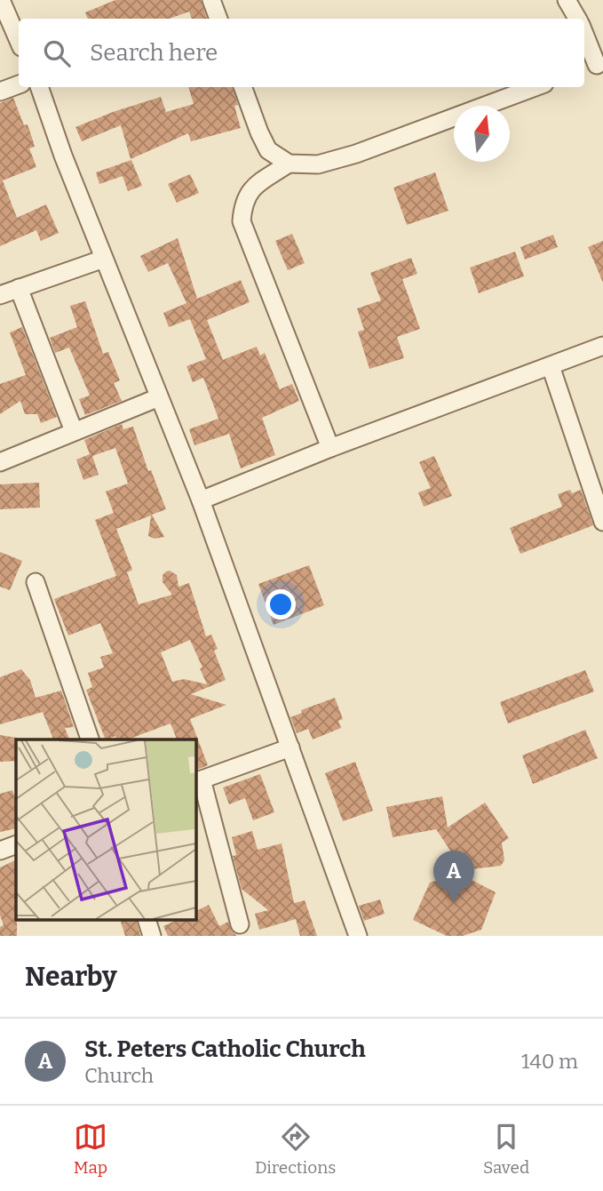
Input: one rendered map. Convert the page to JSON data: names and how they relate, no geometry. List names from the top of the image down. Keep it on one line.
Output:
{"north":"top","page":{"search":"Search here","pins":"A","heading":"Nearby","list":[{"mark":"A","name":"St. Peters Catholic Church","note":"Church","value":"140 m"}],"nav":["Map","Directions","Saved"]}}
